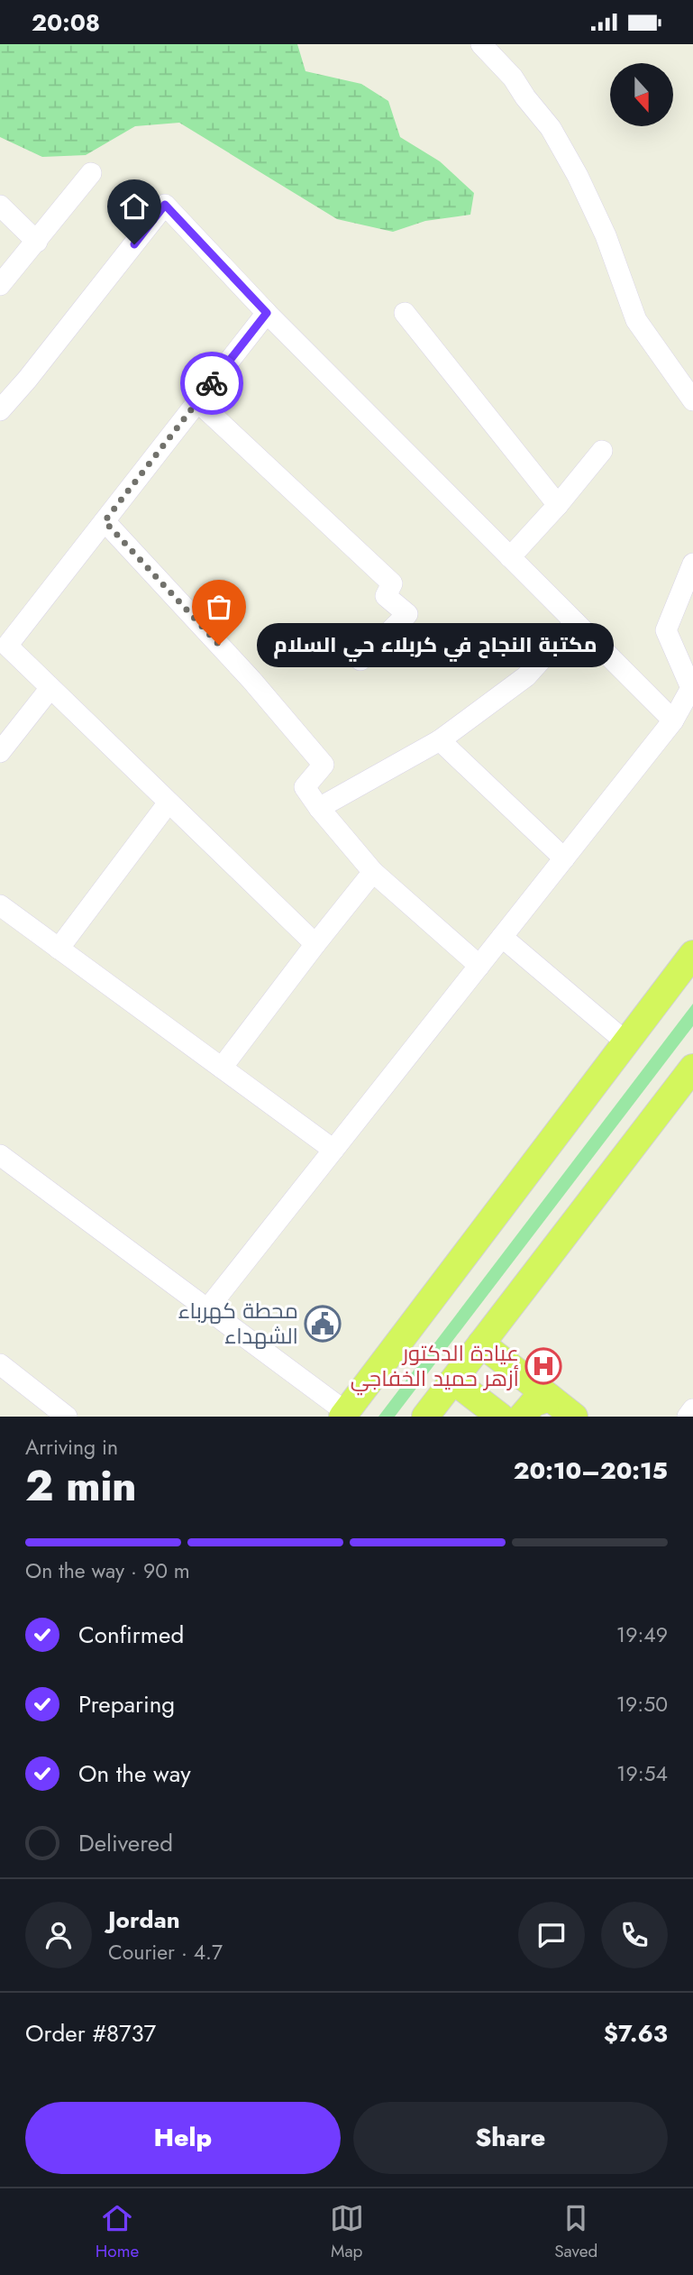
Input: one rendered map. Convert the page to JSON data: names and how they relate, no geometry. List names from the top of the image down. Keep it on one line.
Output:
{"places":{"other":["مكتبة النجاح في كربلاء حي السلام"],"public building":["محطة كهرباء الشهداء"],"hospital":["عيادة الدكتور أزهر حميد الخفاجي"]},"north":"bottom","page":{"status":"20:08","bubble":"مكتبة النجاح في كربلاء حي السلام","heading":["2 min","Arriving in","20:10–20:15"],"panel":["Jordan","Courier · 4.7","Order #8737","$7.63"],"bar":"On the way · 90 m","list":[["Confirmed","19:49"],["Preparing","19:50"],["On the way","19:54"],"Delivered"],"buttons":["Help","Share"],"tabs":["Home","Map","Saved"]}}
